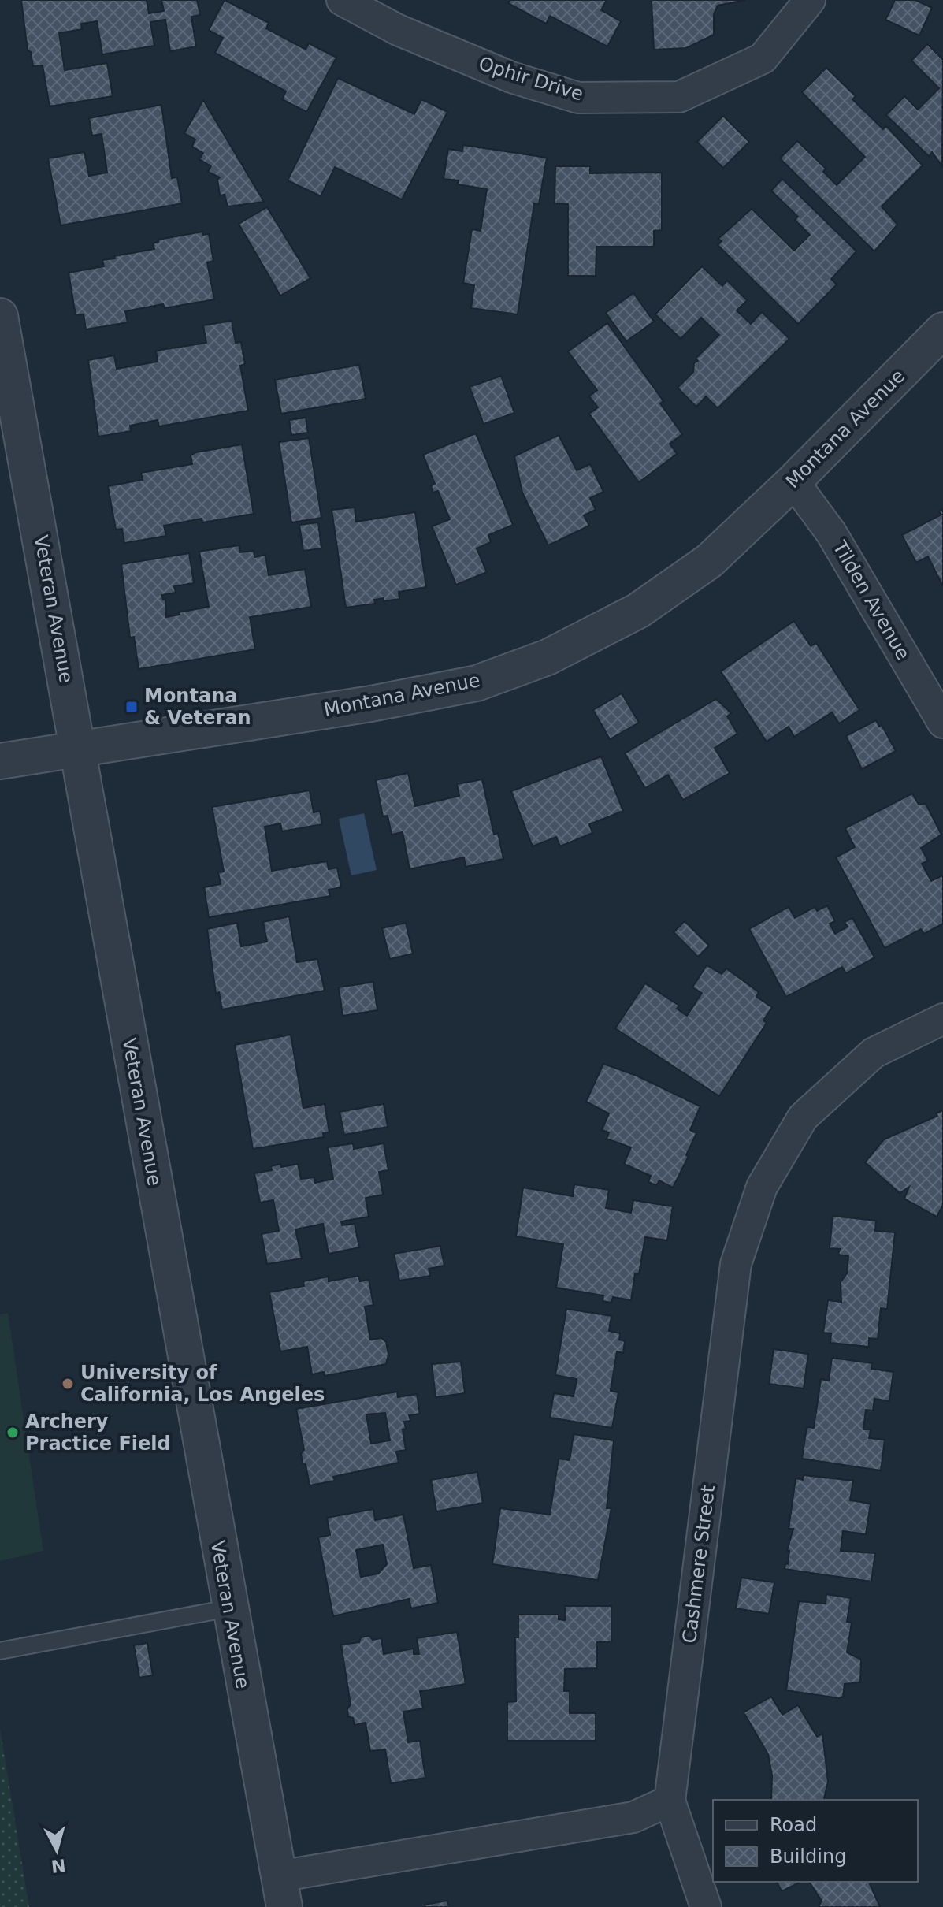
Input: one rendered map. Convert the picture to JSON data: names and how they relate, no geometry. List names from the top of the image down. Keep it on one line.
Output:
{"streets":{"street":["Ophir Drive","Montana Avenue","Tilden Avenue","Veteran Avenue","Cashmere Street"]},"crossings":[["Montana Avenue","Tilden Avenue"],["Montana Avenue","Veteran Avenue"]],"places":{"transit":["Montana & Veteran"],"other":["University of California, Los Angeles","Archery Practice Field"]},"legend":["Road","Building"],"north":"bottom"}
